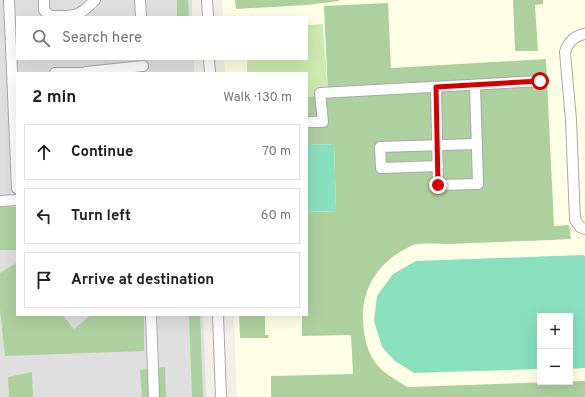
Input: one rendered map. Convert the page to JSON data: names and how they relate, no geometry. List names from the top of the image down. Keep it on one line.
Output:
{"page":{"search":"Search here","heading":["2 min","Walk · 130 m"],"list":[["Continue","70 m"],["Turn left","60 m"],"Arrive at destination"],"map_buttons":["+","−"]}}
